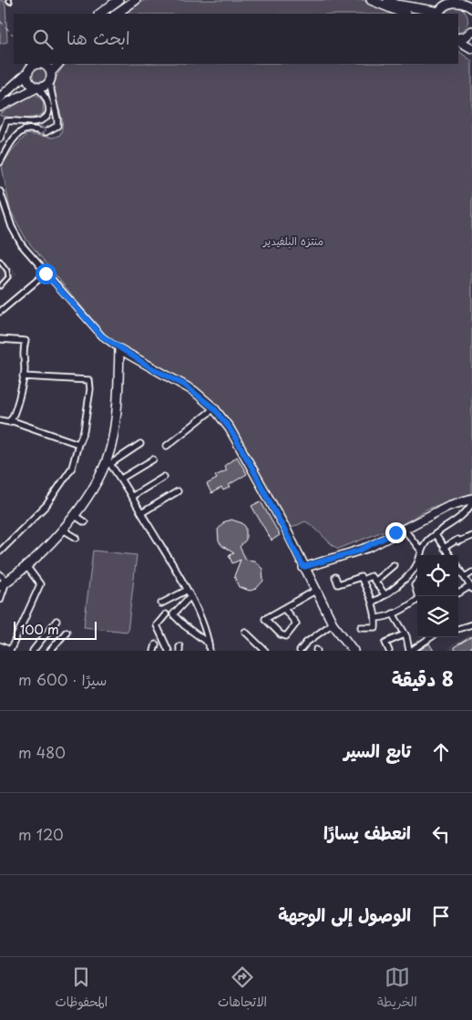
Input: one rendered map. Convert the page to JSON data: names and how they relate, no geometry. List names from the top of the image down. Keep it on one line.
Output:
{"parks":["منتزه البلفيدير"],"scale_bar":"100 m","page":{"search":"ابحث هنا","scale":"100 m","heading":["8 دقيقة","سيرًا · 600 m"],"list":[["تابع السير","480 m"],["انعطف يسارًا","120 m"],"الوصول إلى الوجهة"],"nav":["الخريطة","الاتجاهات","المحفوظات"]}}
